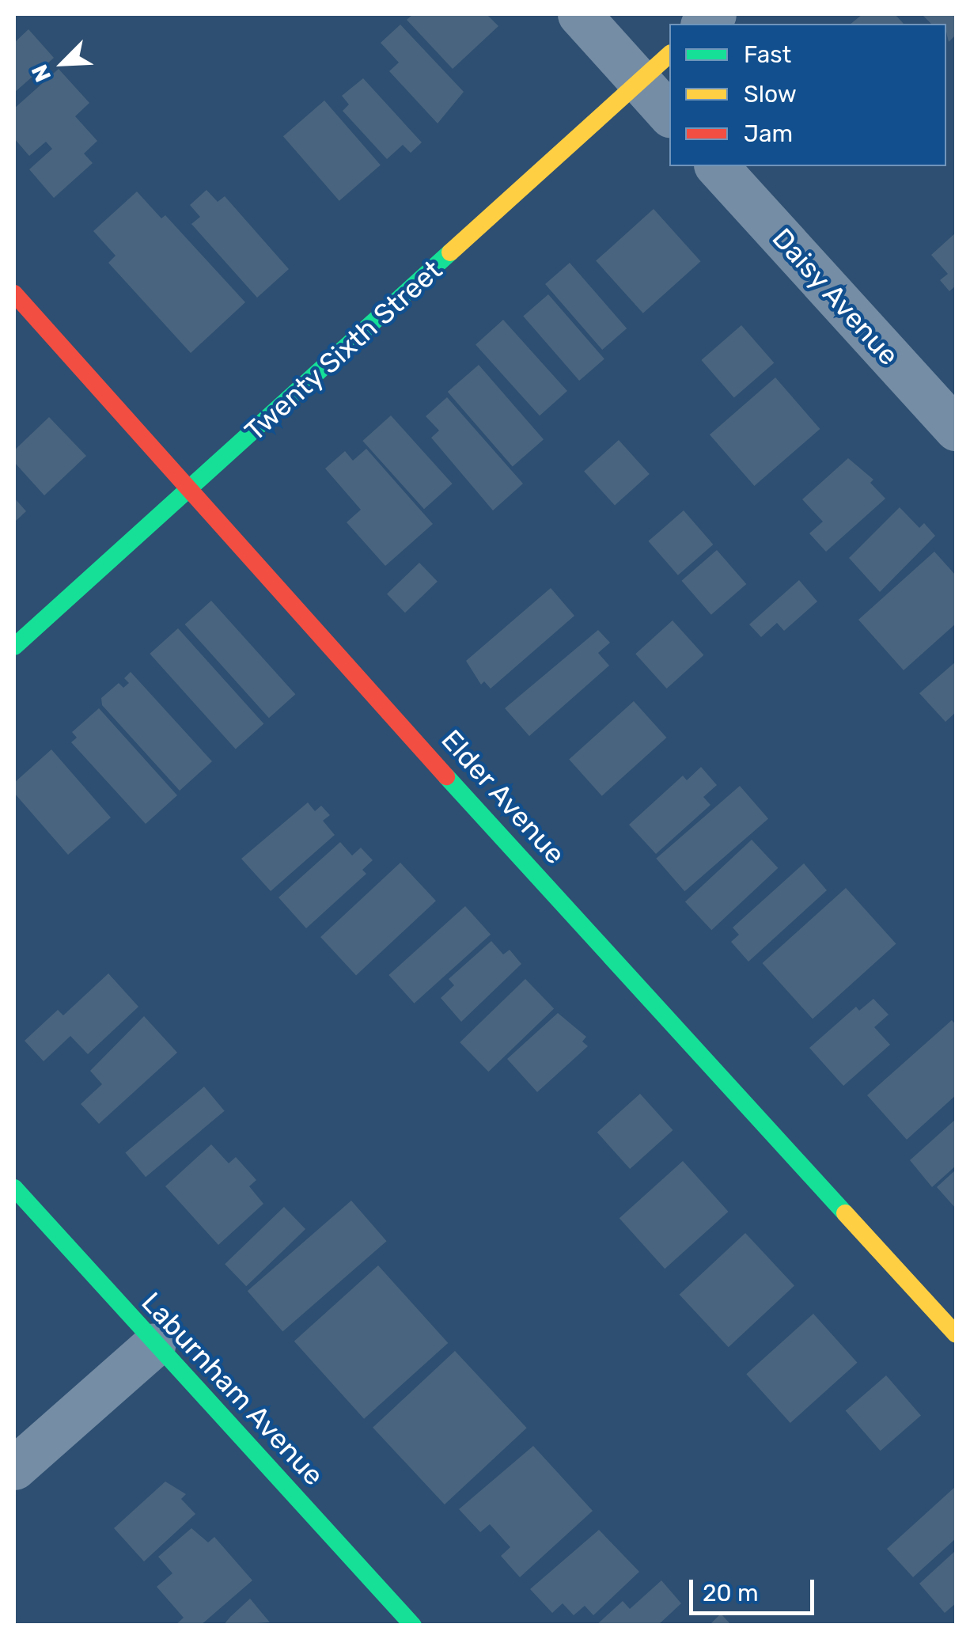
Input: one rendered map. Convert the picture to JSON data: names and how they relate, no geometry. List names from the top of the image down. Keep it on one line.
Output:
{"streets":{"street":["Daisy Avenue","Twenty Sixth Street","Elder Avenue","Laburnham Avenue"]},"crossings":[["Twenty Sixth Street","Elder Avenue"]],"legend":["Fast","Slow","Jam"],"scale_bar":"20 m","north":"bottom left"}
